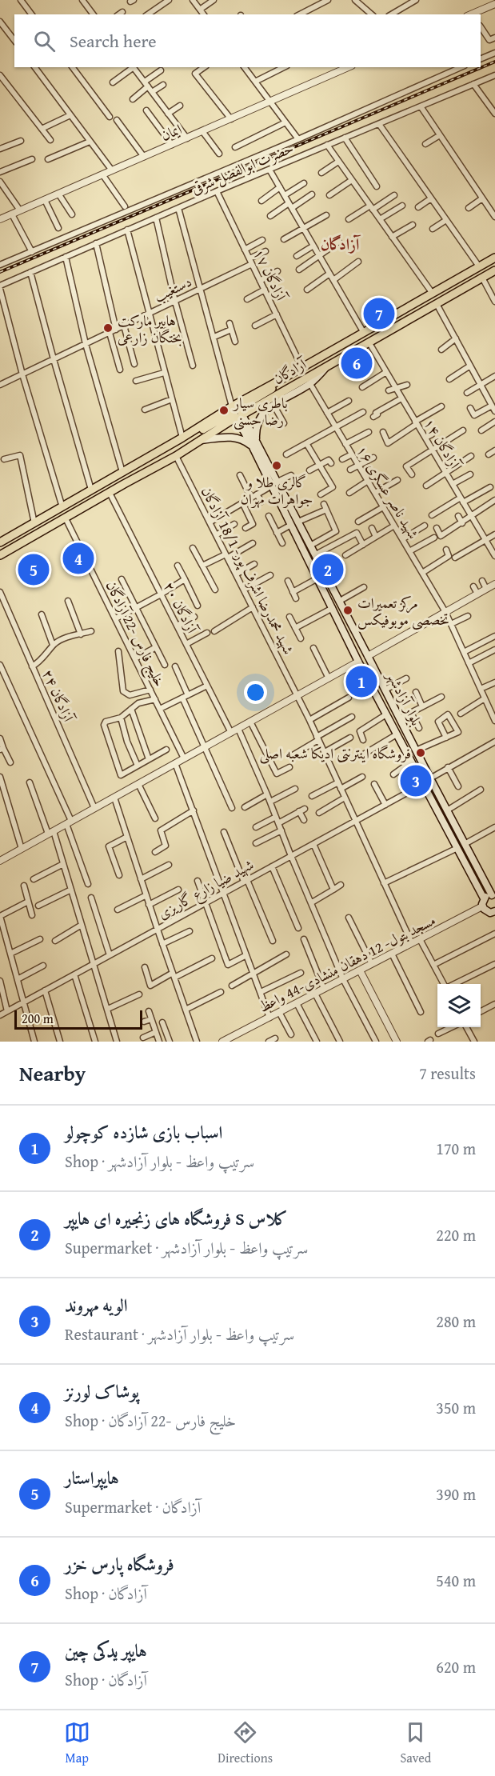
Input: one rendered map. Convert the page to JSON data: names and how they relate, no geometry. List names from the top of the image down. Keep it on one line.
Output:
{"streets":{"main road":["آزادگان","بلوار آزادشهر"],"street":["ایمان","حضرت ابوالفضل شرقی","۱۷ آزادگان","دستغیب","۱۴ آزادگان","۱۶ شهید ناصر عسگری","شهید محمدرضا اشرف پور- 18/1 آزادگان","۲۰ آزادگان","خلیج فارس -22 آزادگان","۲۴ آزادگان","شهید ضیا زارع گاریزی","مسجد بتول- 12 دهقان منشادی-44 واعظ"]},"crossings":[["حضرت ابوالفضل شرقی","۱۷ آزادگان"],["۱۷ آزادگان","دستغیب"],["۱۷ آزادگان","آزادگان"],["آزادگان","۱۴ آزادگان"],["آزادگان","شهید محمدرضا اشرف پور- 18/1 آزادگان"],["آزادگان","۲۰ آزادگان"],["آزادگان","خلیج فارس -22 آزادگان"],["شهید محمدرضا اشرف پور- 18/1 آزادگان","شهید ضیا زارع گاریزی"],["شهید محمدرضا اشرف پور- 18/1 آزادگان","مسجد بتول- 12 دهقان منشادی-44 واعظ"]],"districts":["آزادگان"],"places":["هاپیر مارکت بختگان زارعی","باطری سیار رضا حسنی","گالری طلا و جواهرات مهران","مرکز تعمیرات تخصصی موبوفیکس","فروشگاه اینترنتی ادیکا شعبه اصلی"],"scale_bar":"200 m","page":{"search":"Search here","pins":["7","6","4","2","5","1","3"],"scale":"200 m","heading":["Nearby","7 results"],"list":[{"mark":"1","name":"اسباب بازی شازده کوچولو","note":"Shop · سرتیپ واعظ - بلوار آزادشهر","value":"170 m"},{"mark":"2","name":"فروشگاه های زنجیره ای هایپر S کلاس","note":"Supermarket · سرتیپ واعظ - بلوار آزادشهر","value":"220 m"},{"mark":"3","name":"الویه مهروند","note":"Restaurant · سرتیپ واعظ - بلوار آزادشهر","value":"280 m"},{"mark":"4","name":"پوشاک لورنز","note":"Shop · خلیج فارس -22 آزادگان","value":"350 m"},{"mark":"5","name":"هایپراستار","note":"Supermarket · آزادگان","value":"390 m"},{"mark":"6","name":"فروشگاه پارس خزر","note":"Shop · آزادگان","value":"540 m"},{"mark":"7","name":"هایپر یدکی چین","note":"Shop · آزادگان","value":"620 m"}],"nav":["Map","Directions","Saved"]}}
